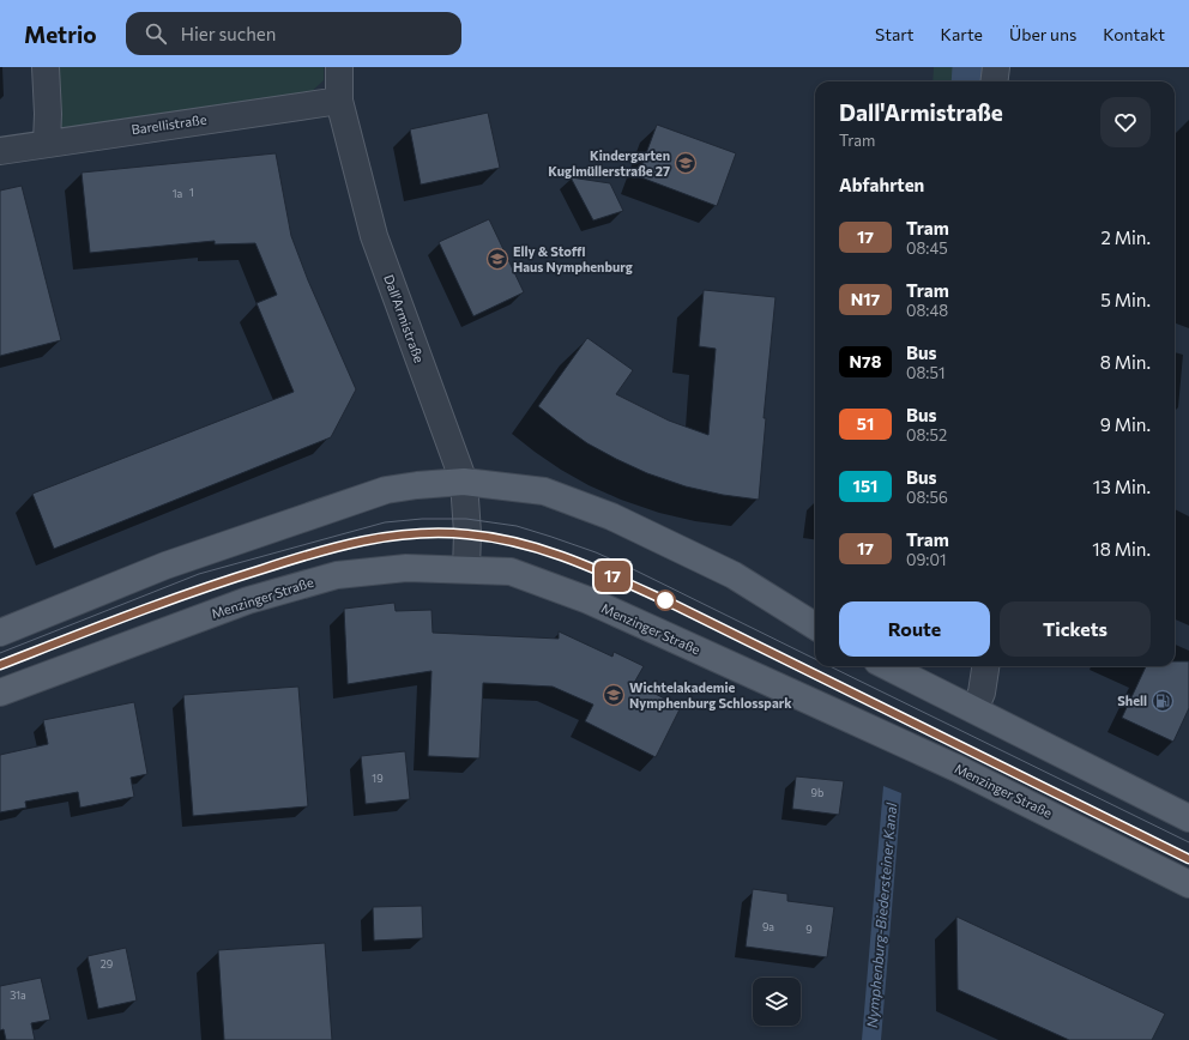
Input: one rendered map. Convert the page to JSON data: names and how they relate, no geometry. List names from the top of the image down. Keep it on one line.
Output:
{"streets":{"main road":["Menzinger Straße"],"street":["Barellistraße","Dall'Armistraße"]},"crossings":[["Barellistraße","Dall'Armistraße"],["Dall'Armistraße","Menzinger Straße"]],"water":["Nymphenburg-Biedersteiner Kanal"],"places":{"school or university":["Kindergarten Kuglmüllerstraße 27","Elly & Stoffl Haus Nymphenburg","Wichtelakademie Nymphenburg Schlosspark"],"fuel station":["Shell"]},"lines":["tram line 17"],"house_numbers":["1","1a","19","9b","9a","9","29","31a"],"page":{"header":"Metrio","search":"Hier suchen","nav":["Start","Karte","Über uns","Kontakt"],"on_map":"17","heading":[["Dall'Armistraße","Tram"],"Abfahrten"],"list":[{"mark":"17","name":"Tram","note":"08:45","value":"2 Min."},{"mark":"N17","name":"Tram","note":"08:48","value":"5 Min."},{"mark":"N78","name":"Bus","note":"08:51","value":"8 Min."},{"mark":"51","name":"Bus","note":"08:52","value":"9 Min."},{"mark":"151","name":"Bus","note":"08:56","value":"13 Min."},{"mark":"17","name":"Tram","note":"09:01","value":"18 Min."}],"buttons":["Route","Tickets"]}}
